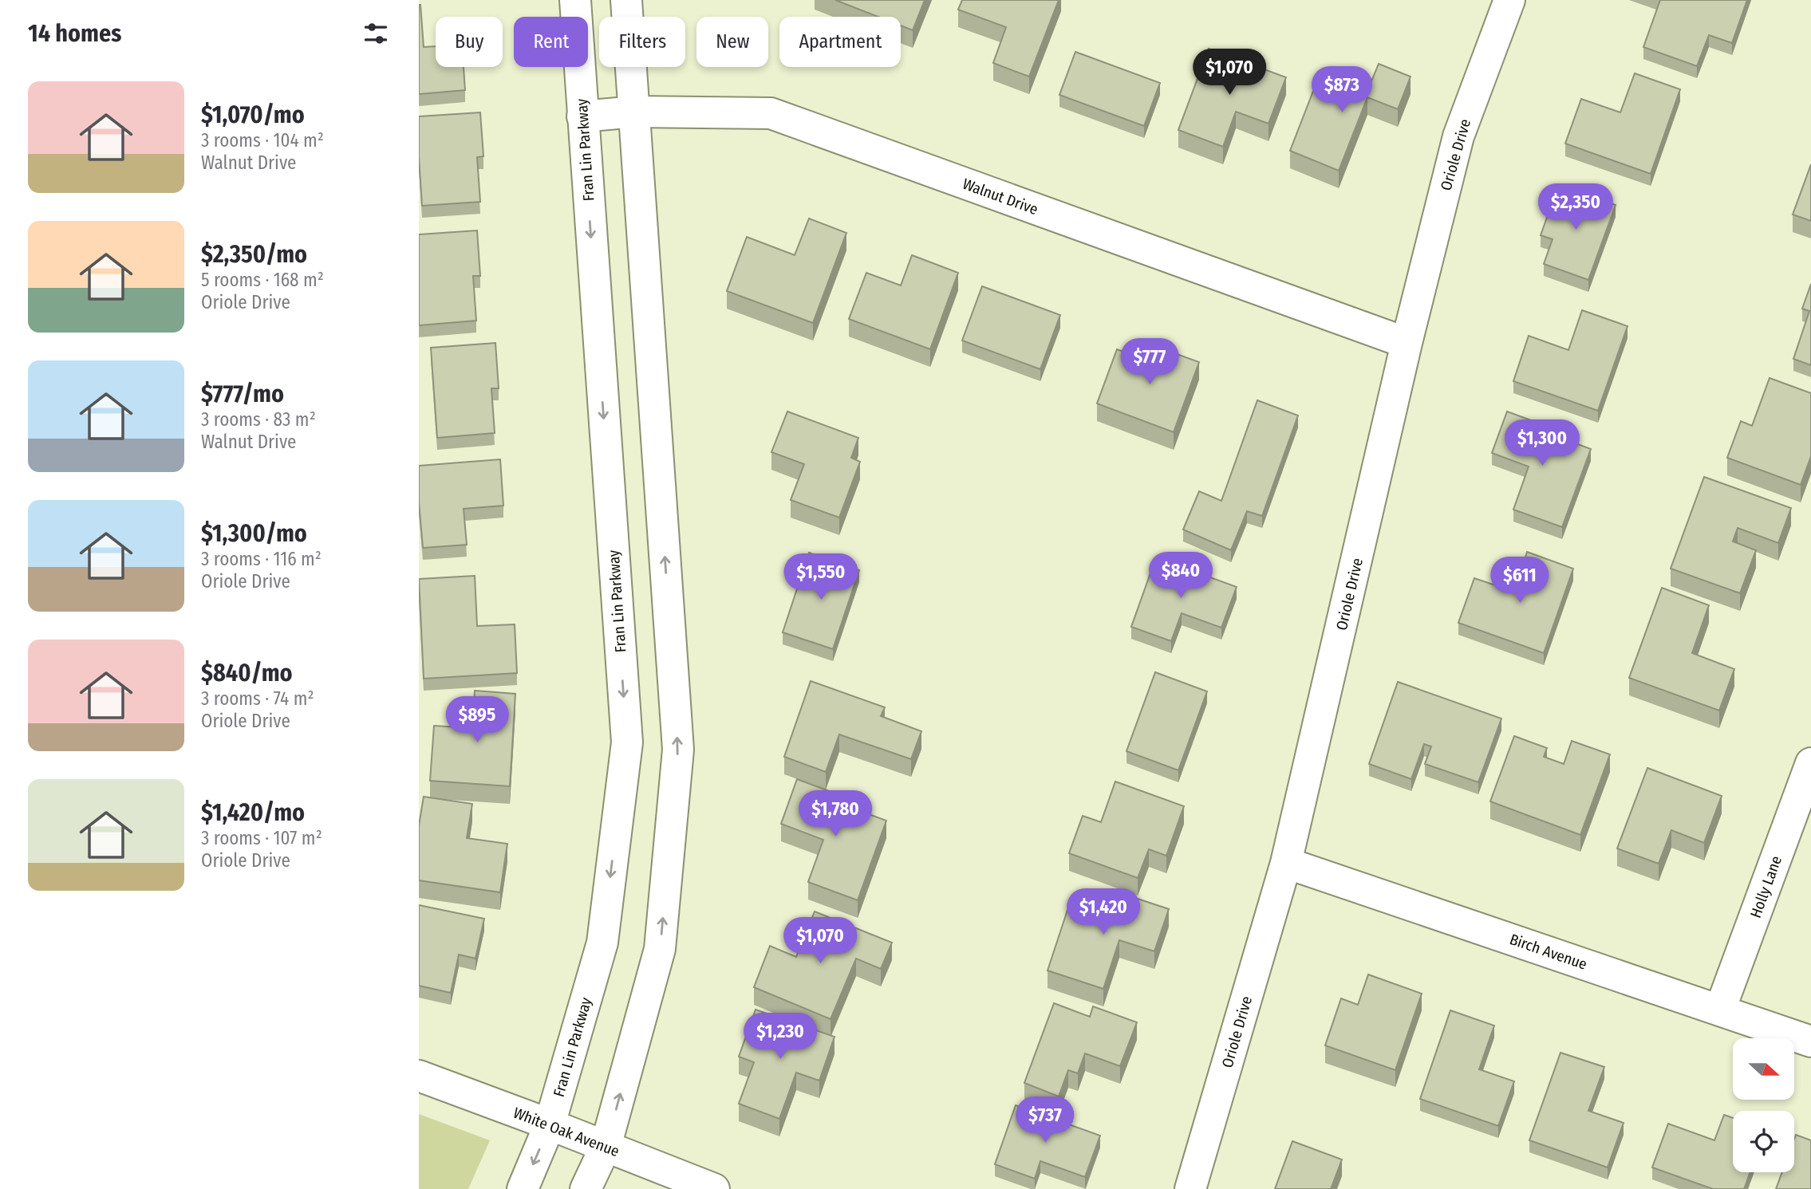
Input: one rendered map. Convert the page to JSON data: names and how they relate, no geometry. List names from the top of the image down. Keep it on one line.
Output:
{"streets":{"street":["Fran Lin Parkway","Oriole Drive","Walnut Drive","Holly Lane","Birch Avenue","White Oak Avenue"]},"crossings":[["Fran Lin Parkway","Walnut Drive"],["Fran Lin Parkway","White Oak Avenue"],["Oriole Drive","Walnut Drive"],["Oriole Drive","Birch Avenue"],["Holly Lane","Birch Avenue"]],"north":"right","page":{"heading":"14 homes","chip":["Buy","Rent","Filters","New","Apartment"],"price":["$1,070","$873","$2,350","$777","$1,300","$840","$1,550","$611","$895","$1,780","$1,420","$1,070","$1,230","$737"],"list":[{"name":"$1,070/mo","note":"3 rooms · 104 m² · Walnut Drive"},{"name":"$2,350/mo","note":"5 rooms · 168 m² · Oriole Drive"},{"name":"$777/mo","note":"3 rooms · 83 m² · Walnut Drive"},{"name":"$1,300/mo","note":"3 rooms · 116 m² · Oriole Drive"},{"name":"$840/mo","note":"3 rooms · 74 m² · Oriole Drive"},{"name":"$1,420/mo","note":"3 rooms · 107 m² · Oriole Drive"}]}}
